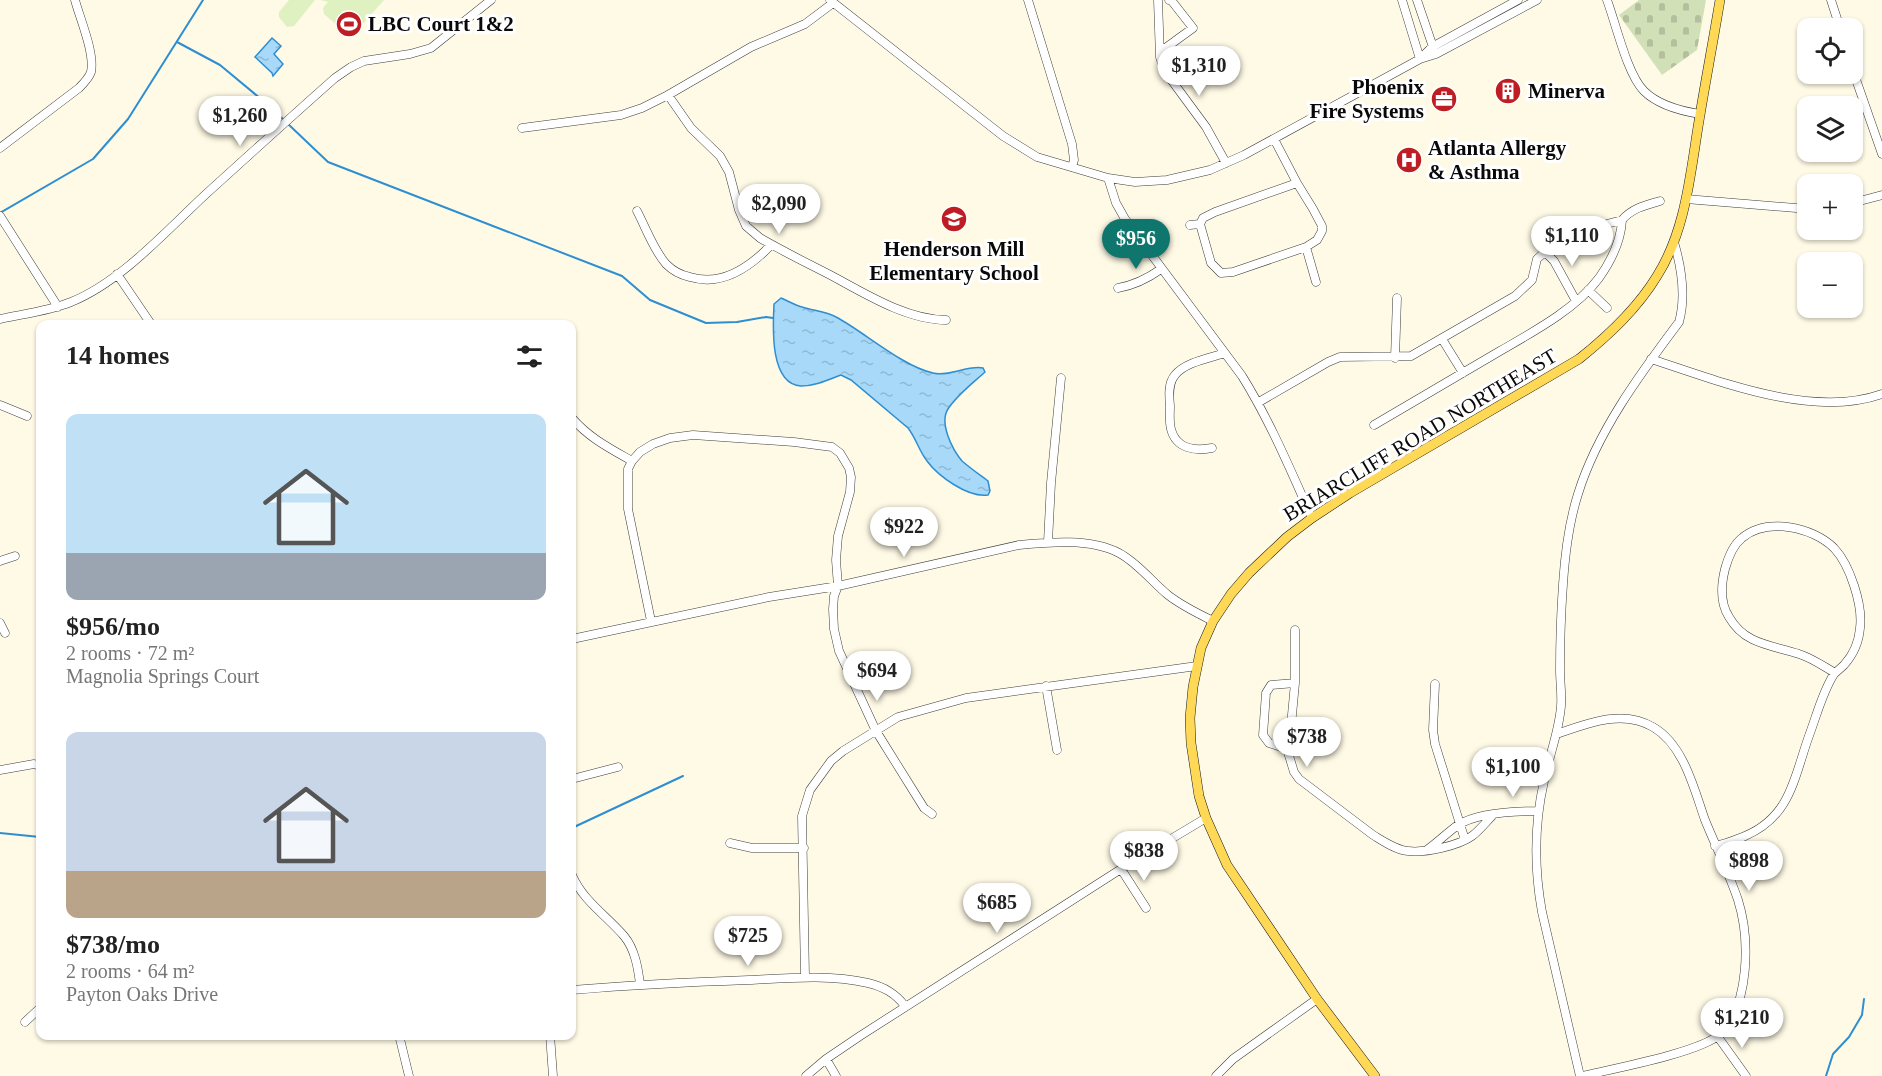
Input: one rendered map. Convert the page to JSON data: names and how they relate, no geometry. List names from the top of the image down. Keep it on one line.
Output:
{"streets":{"main road":["BRIARCLIFF ROAD NORTHEAST"]},"places":{"sports":["LBC Court 1&2"],"building":["Minerva"],"office":["Phoenix Fire Systems"],"hospital":["Atlanta Allergy & Asthma"],"school or university":["Henderson Mill Elementary School"]},"page":{"map_buttons":["+","−"],"price":["$1,310","$1,260","$2,090","$1,110","$956","$922","$694","$738","$1,100","$838","$898","$685","$725","$1,210"],"heading":"14 homes","list":[{"name":"$956/mo","note":"2 rooms · 72 m² · Magnolia Springs Court"},{"name":"$738/mo","note":"2 rooms · 64 m² · Payton Oaks Drive"}]}}
